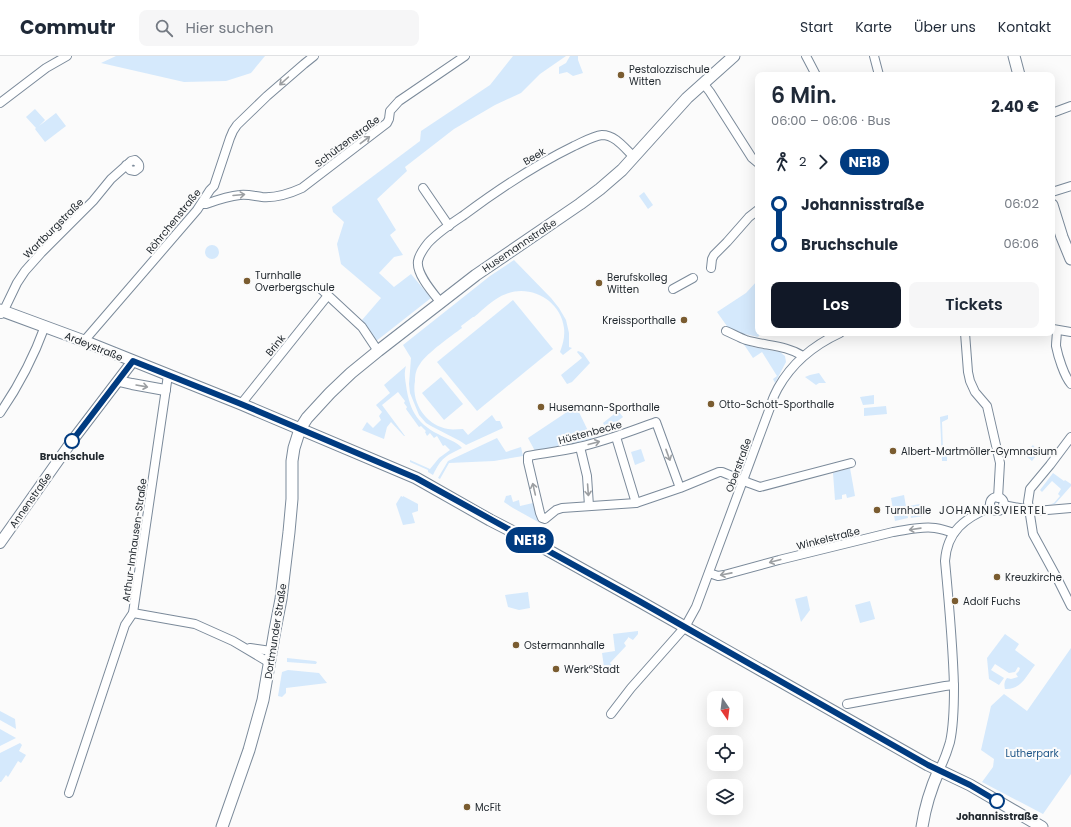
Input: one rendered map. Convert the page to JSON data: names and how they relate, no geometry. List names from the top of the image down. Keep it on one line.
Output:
{"streets":{"main road":["Husemannstraße","Ardeystraße","Dortmunder Straße"],"street":["Schützenstraße","Beek","Röhrchenstraße","Wartburgstraße","Brink","Hüstenbecke","Oberstraße","Annenstraße","Winkelstraße","Arthur-Imhausen-Straße"]},"crossings":[["Schützenstraße","Röhrchenstraße"],["Beek","Husemannstraße"],["Röhrchenstraße","Ardeystraße"],["Wartburgstraße","Ardeystraße"],["Husemannstraße","Ardeystraße"],["Husemannstraße","Dortmunder Straße"],["Brink","Ardeystraße"],["Ardeystraße","Oberstraße"],["Ardeystraße","Annenstraße"],["Ardeystraße","Arthur-Imhausen-Straße"],["Ardeystraße","Dortmunder Straße"],["Oberstraße","Winkelstraße"]],"one_way":["Schützenstraße","Röhrchenstraße","Winkelstraße"],"districts":["JOHANNISVIERTEL"],"parks":["Lutherpark"],"places":["Pestalozzischule Witten","Turnhalle Overbergschule","Berufskolleg Witten","Kreissporthalle","Otto-Schott-Sporthalle","Husemann-Sporthalle","Bruchschule","Albert-Martmöller-Gymnasium","Turnhalle","Kreuzkirche","Adolf Fuchs","Ostermannhalle","Werk°Stadt","Johannisstraße","McFit"],"lines":["bus line NE18"],"north":"bottom","page":{"header":"Commutr","search":"Hier suchen","nav":["Start","Karte","Über uns","Kontakt"],"on_map":"NE18","heading":["6 Min.","06:00 – 06:06 · Bus","2.40 €"],"legs":["2","NE18"],"list":[{"name":"Johannisstraße","value":"06:02"},{"name":"Bruchschule","value":"06:06"}],"buttons":["Los","Tickets"]}}
